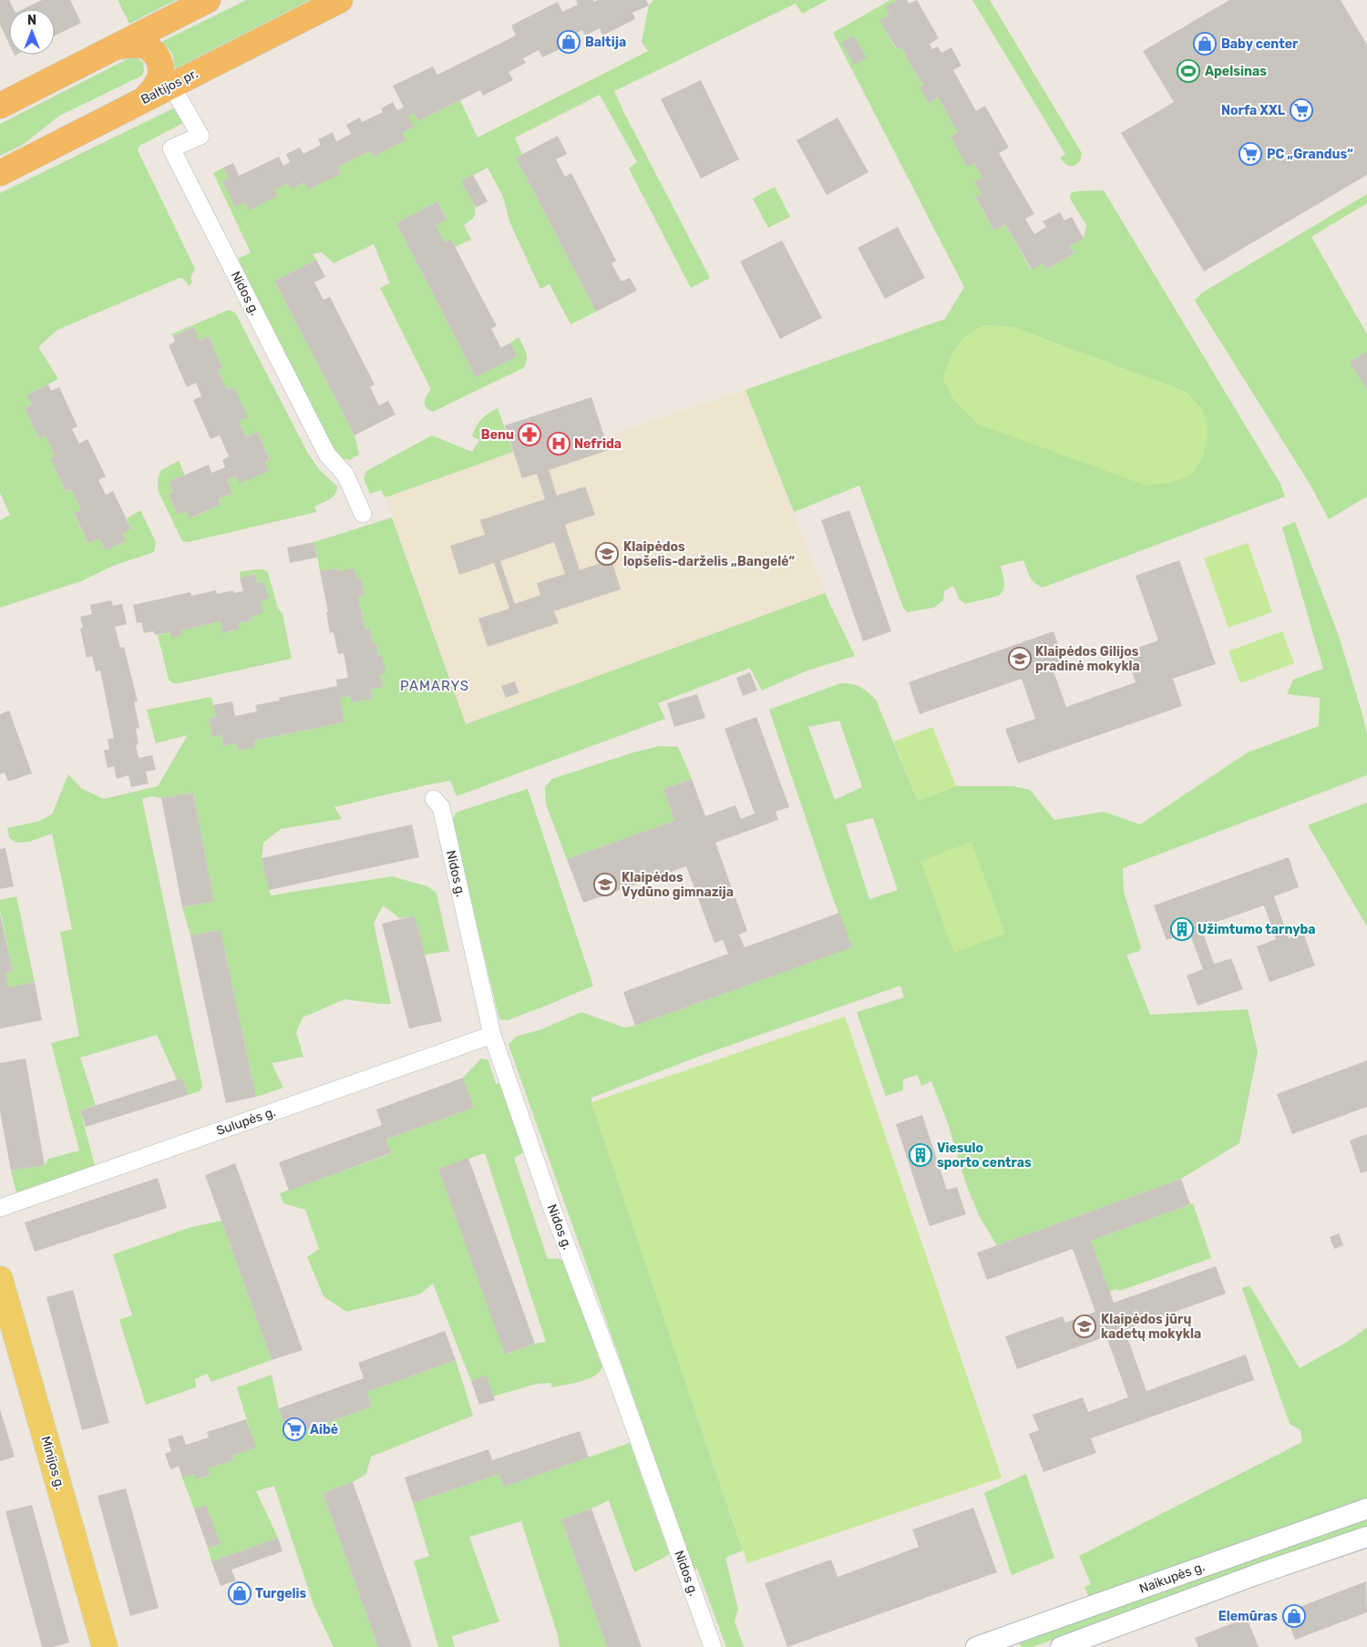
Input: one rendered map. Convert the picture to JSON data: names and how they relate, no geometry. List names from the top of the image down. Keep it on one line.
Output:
{"streets":{"highway":["Baltijos pr."],"main road":["Minijos g."],"street":["Nidos g.","Sulupės g.","Naikupės g."]},"crossings":[["Baltijos pr.","Nidos g."],["Nidos g.","Sulupės g."]],"districts":["PAMARYS"],"places":{"shop":["Baltija","Baby center","Turgelis","Elemūras"],"sports":["Apelsinas"],"supermarket":["Norfa XXL","PC „Grandus“","Aibė"],"pharmacy":["Benu"],"hospital":["Nefrida"],"school or university":["Klaipėdos lopšelis-darželis „Bangelė“","Klaipėdos Gilijos pradinė mokykla","Klaipėdos Vydūno gimnazija","Klaipėdos jūrų kadetų mokykla"],"building":["Užimtumo tarnyba","Viesulo sporto centras"]},"north":"top"}
